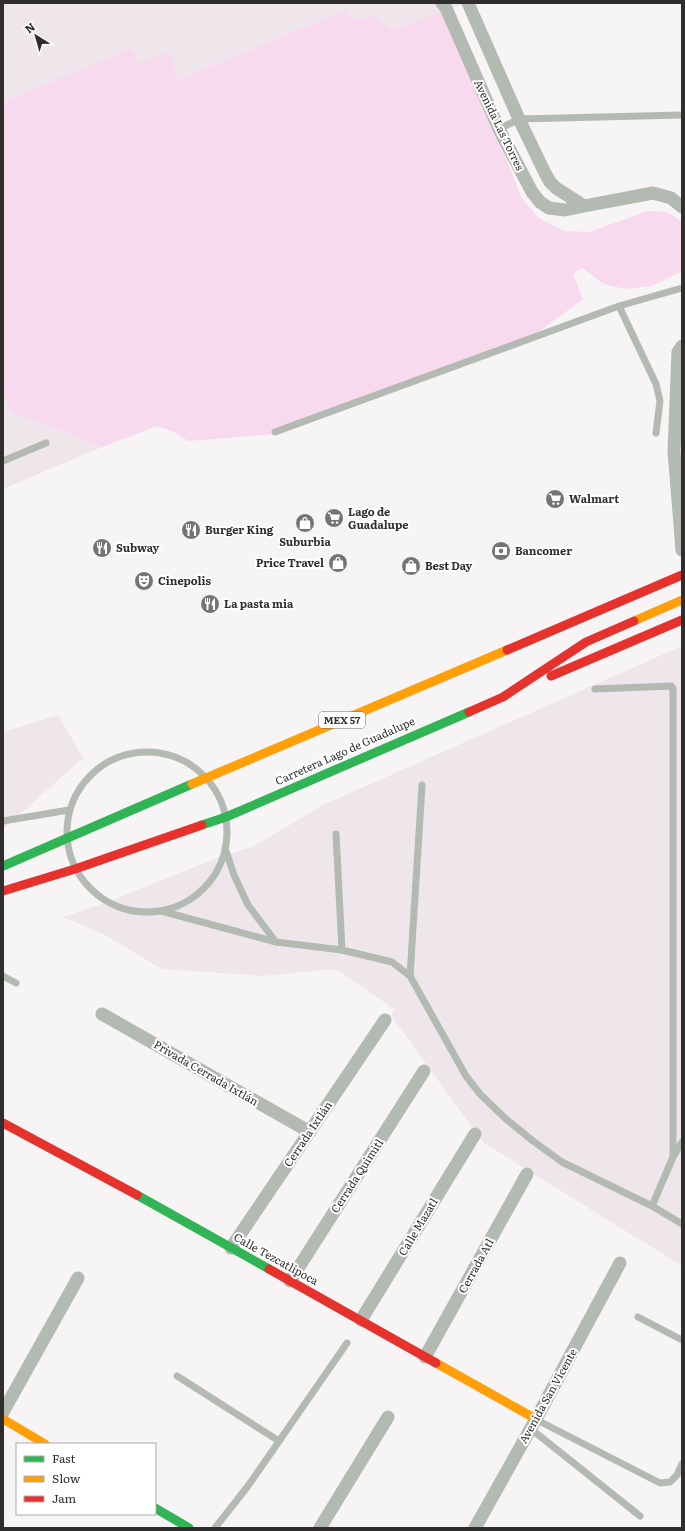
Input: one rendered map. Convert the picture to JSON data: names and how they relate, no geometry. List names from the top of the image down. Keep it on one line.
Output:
{"streets":{"main road":["MEX 57","Carretera Lago de Guadalupe","Calle Tezcatlipoca"],"street":["Avenida Las Torres","Privada Cerrada Ixtlán","Cerrada Ixtlán","Cerrada Quimitl","Calle Mazatl","Cerrada Atl","Avenida San Vicente"]},"crossings":[["Privada Cerrada Ixtlán","Cerrada Ixtlán"],["Cerrada Ixtlán","Calle Tezcatlipoca"],["Cerrada Quimitl","Calle Tezcatlipoca"],["Calle Mazatl","Calle Tezcatlipoca"],["Calle Tezcatlipoca","Cerrada Atl"],["Calle Tezcatlipoca","Avenida San Vicente"]],"places":{"supermarket":["Walmart","Lago de Guadalupe"],"shop":["Suburbia","Price Travel","Best Day"],"restaurant":["Burger King","Subway","La pasta mia"],"bank":["Bancomer"],"theatre":["Cinepolis"]},"legend":["Fast","Slow","Jam"],"north":"top left"}
